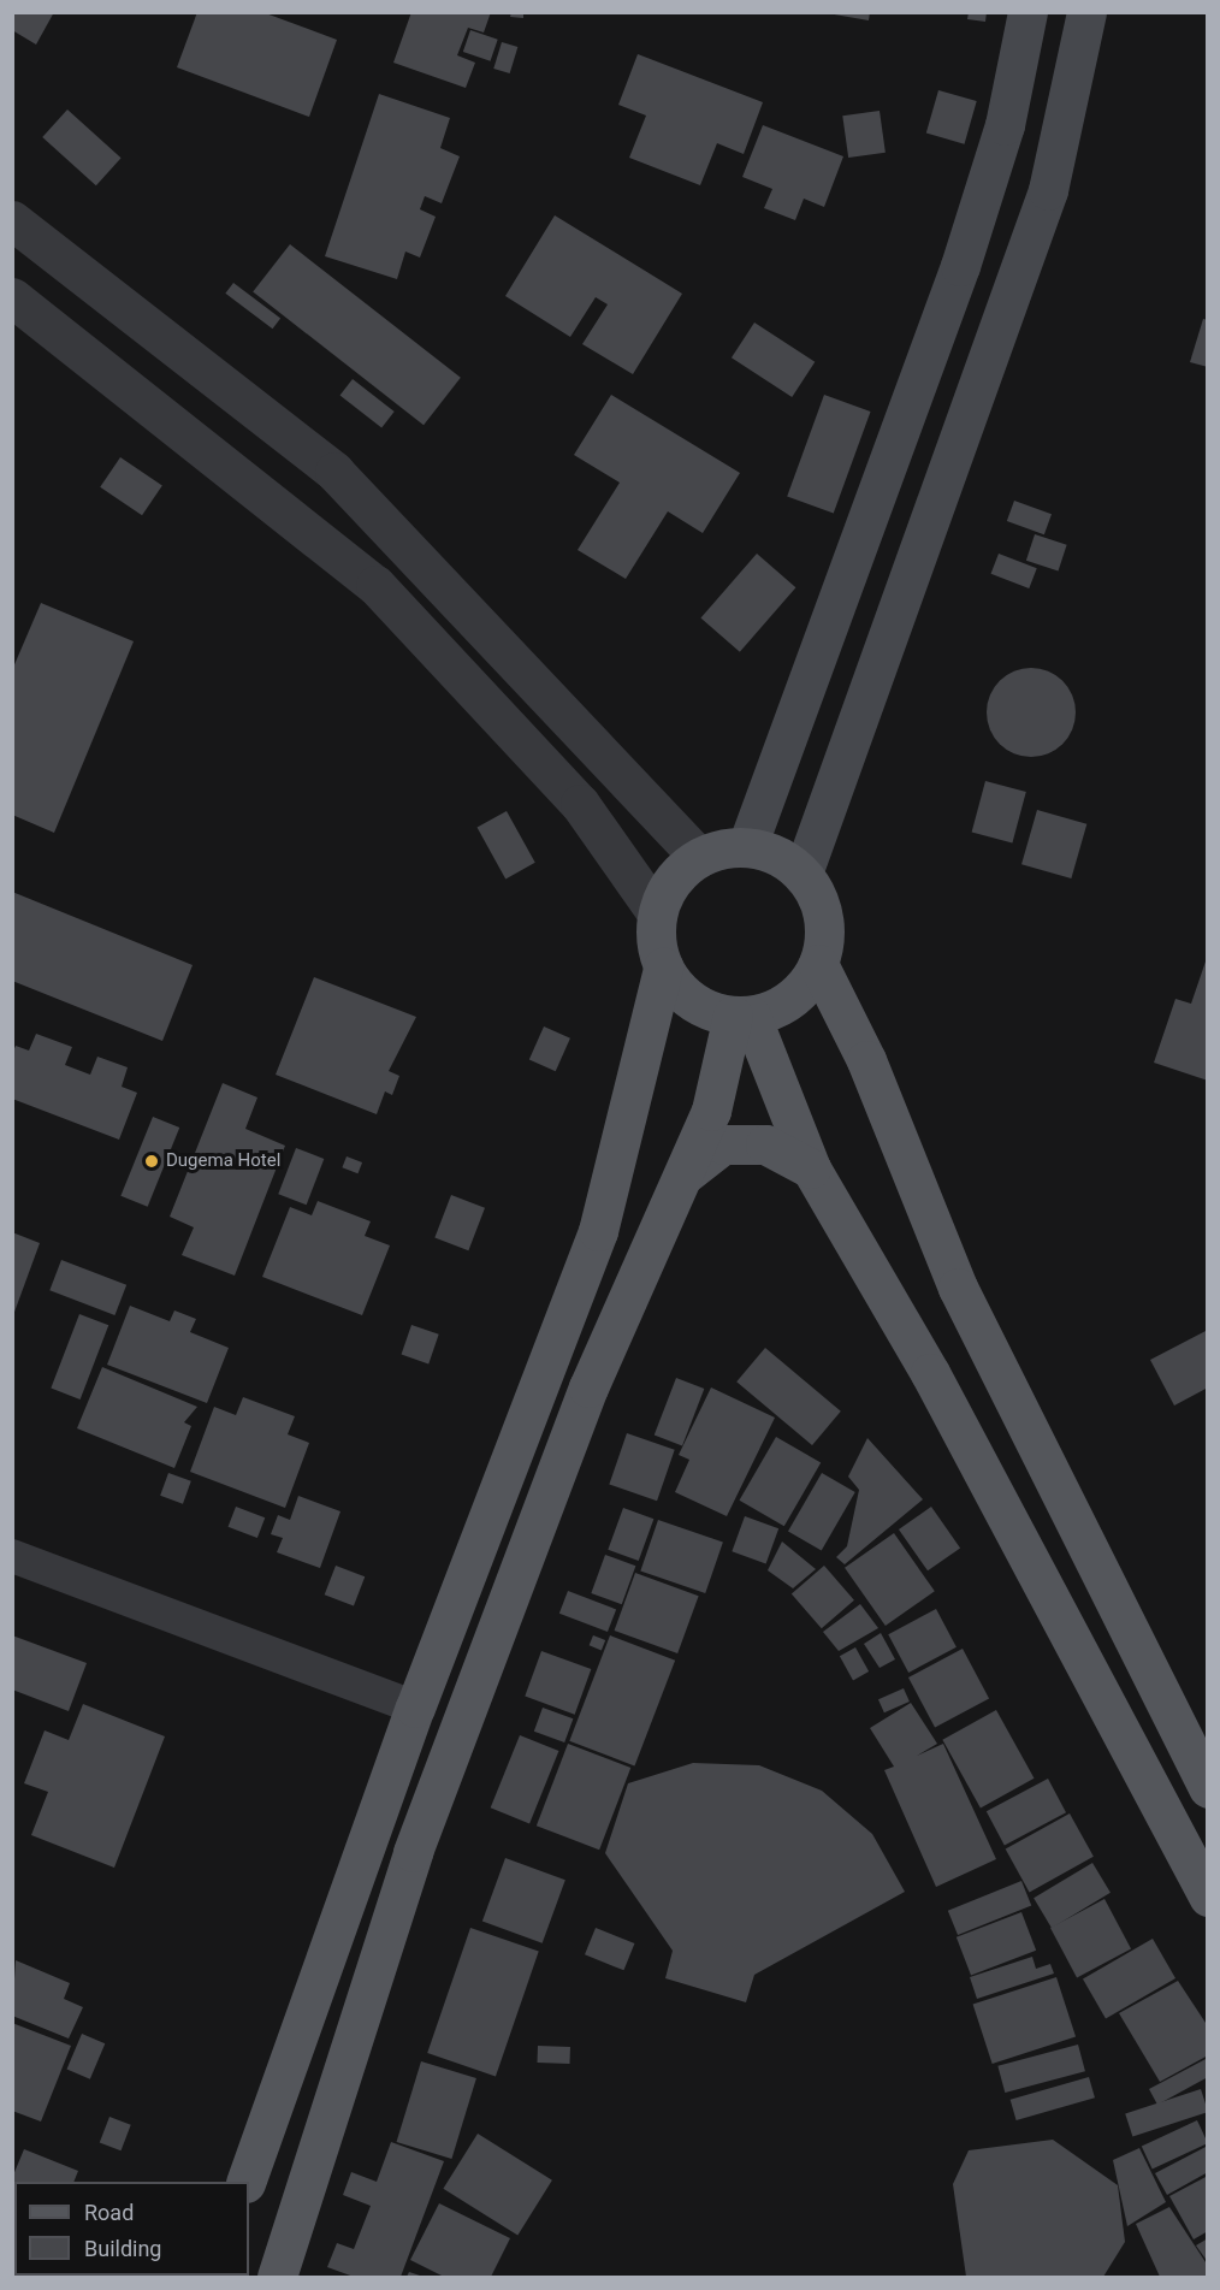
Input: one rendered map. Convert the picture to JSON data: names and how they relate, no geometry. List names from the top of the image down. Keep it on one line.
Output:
{"places":["Dugema Hotel"],"legend":["Road","Building"]}
